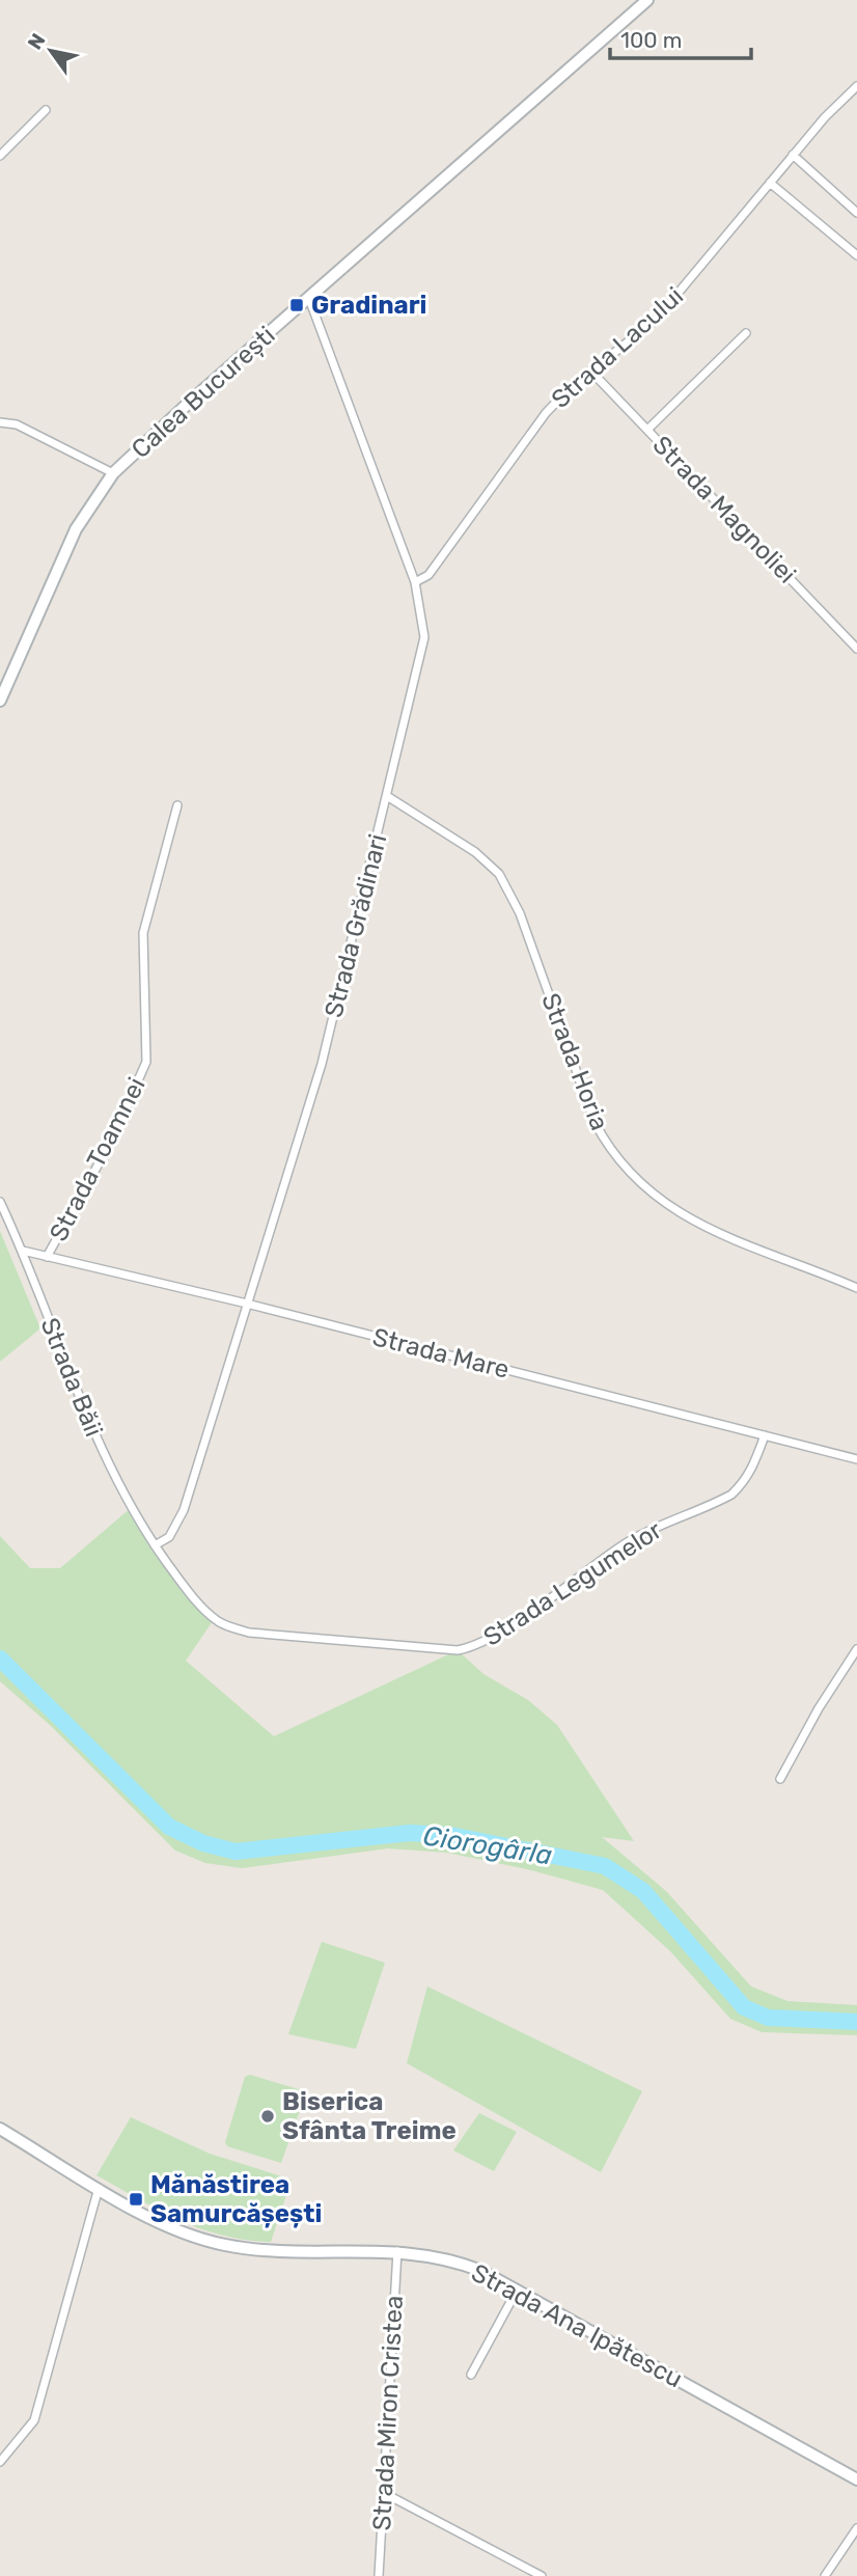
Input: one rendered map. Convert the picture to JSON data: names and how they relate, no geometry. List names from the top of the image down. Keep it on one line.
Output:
{"streets":{"main road":["Calea București","Strada Ana Ipătescu"],"street":["Strada Lacului","Strada Magnoliei","Strada Grădinari","Strada Horia","Strada Toamnei","Strada Mare","Strada Băii","Strada Legumelor","Strada Miron Cristea"]},"crossings":[["Strada Lacului","Strada Magnoliei"],["Strada Lacului","Strada Grădinari"],["Calea București","Strada Grădinari"],["Strada Grădinari","Strada Horia"],["Strada Grădinari","Strada Mare"],["Strada Grădinari","Strada Băii"],["Strada Toamnei","Strada Mare"],["Strada Mare","Strada Băii"],["Strada Mare","Strada Legumelor"],["Strada Băii","Strada Legumelor"],["Strada Ana Ipătescu","Strada Miron Cristea"]],"water":["Ciorogârla"],"places":{"transit":["Gradinari","Mănăstirea Samurcășești"],"other":["Biserica Sfânta Treime"]},"scale_bar":"100 m","north":"top left"}
